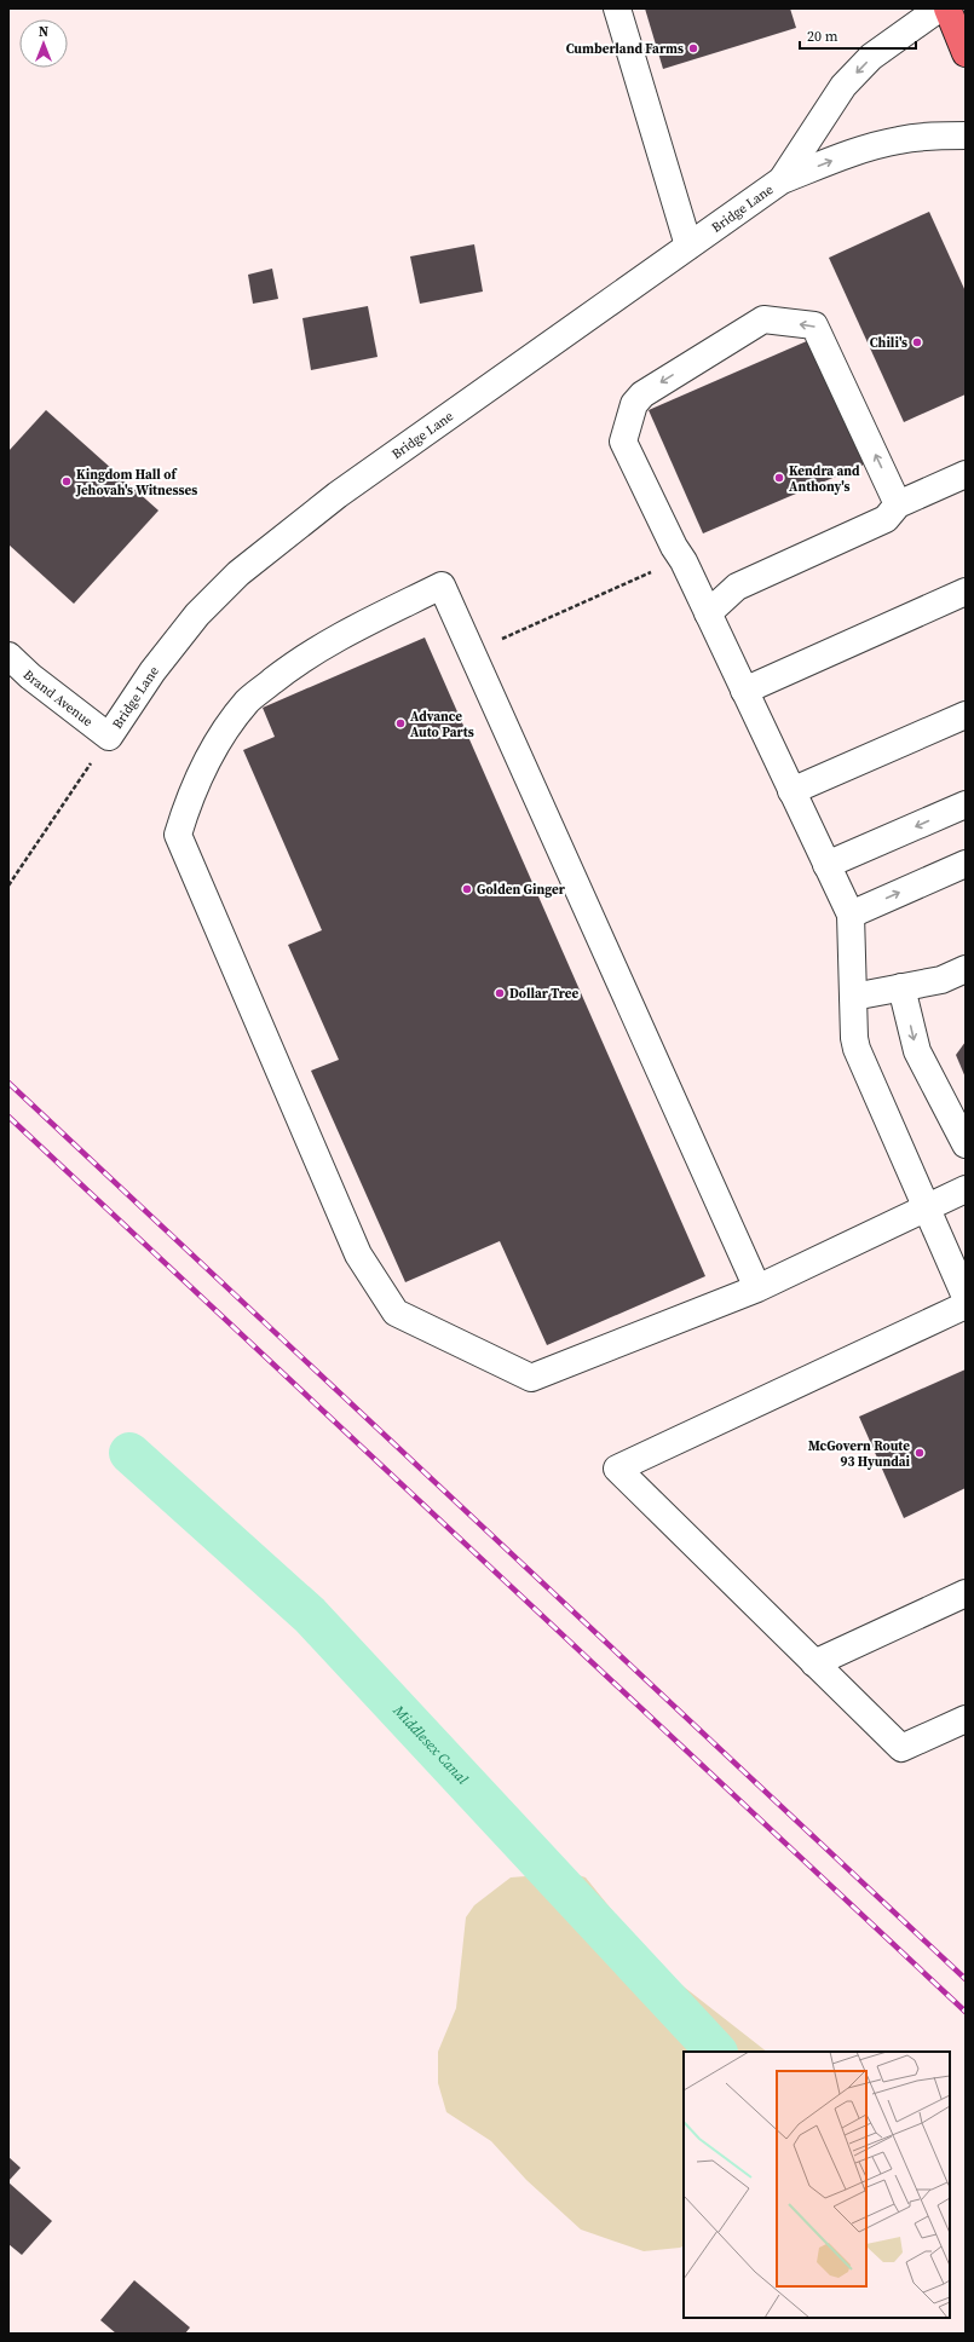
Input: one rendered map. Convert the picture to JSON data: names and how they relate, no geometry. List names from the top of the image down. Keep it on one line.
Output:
{"streets":{"street":["Bridge Lane","Brand Avenue"]},"crossings":[["Bridge Lane","Brand Avenue"]],"water":["Middlesex Canal"],"places":["Cumberland Farms","Chili's","Kendra and Anthony's","Kingdom Hall of Jehovah's Witnesses","Advance Auto Parts","Golden Ginger","Dollar Tree","McGovern Route 93 Hyundai"],"scale_bar":"20 m","north":"top"}
